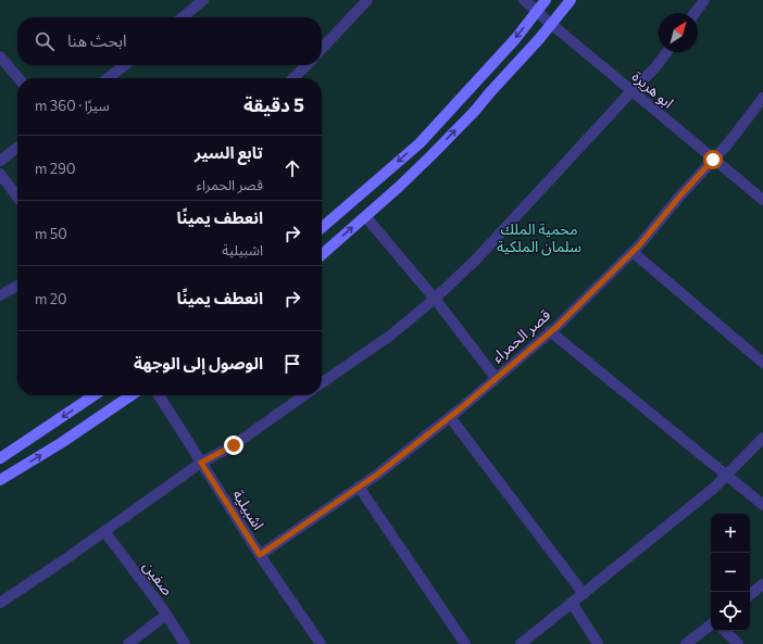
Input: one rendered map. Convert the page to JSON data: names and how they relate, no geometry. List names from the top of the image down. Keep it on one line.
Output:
{"streets":{"street":["ابو هريرة","قصر الحمراء","اشبيلية","صفين"]},"crossings":[["ابو هريرة","قصر الحمراء"],["قصر الحمراء","اشبيلية"]],"parks":["محمية الملك سلمان الملكية"],"north":"top right","page":{"search":"ابحث هنا","heading":["5 دقيقة","سيرًا · 360 m"],"list":[["تابع السير","قصر الحمراء","290 m"],["انعطف يمينًا","اشبيلية","50 m"],["انعطف يمينًا","20 m"],"الوصول إلى الوجهة"],"map_buttons":["+","−"]}}
